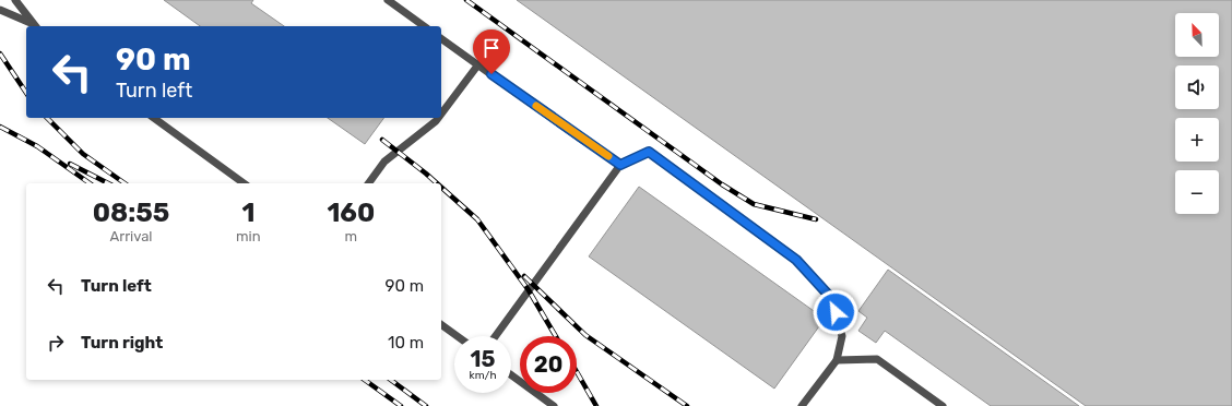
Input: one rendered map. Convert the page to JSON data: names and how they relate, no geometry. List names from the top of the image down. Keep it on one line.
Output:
{"north":"top left","page":{"map_buttons":["+","−"],"turn":["90 m","Turn left"],"eta":["08:55","Arrival","1","min","160","m"],"list":[{"name":"Turn left","value":"90 m"},{"name":"Turn right","value":"10 m"}],"speed":"15 km/h","limit":"20"}}
